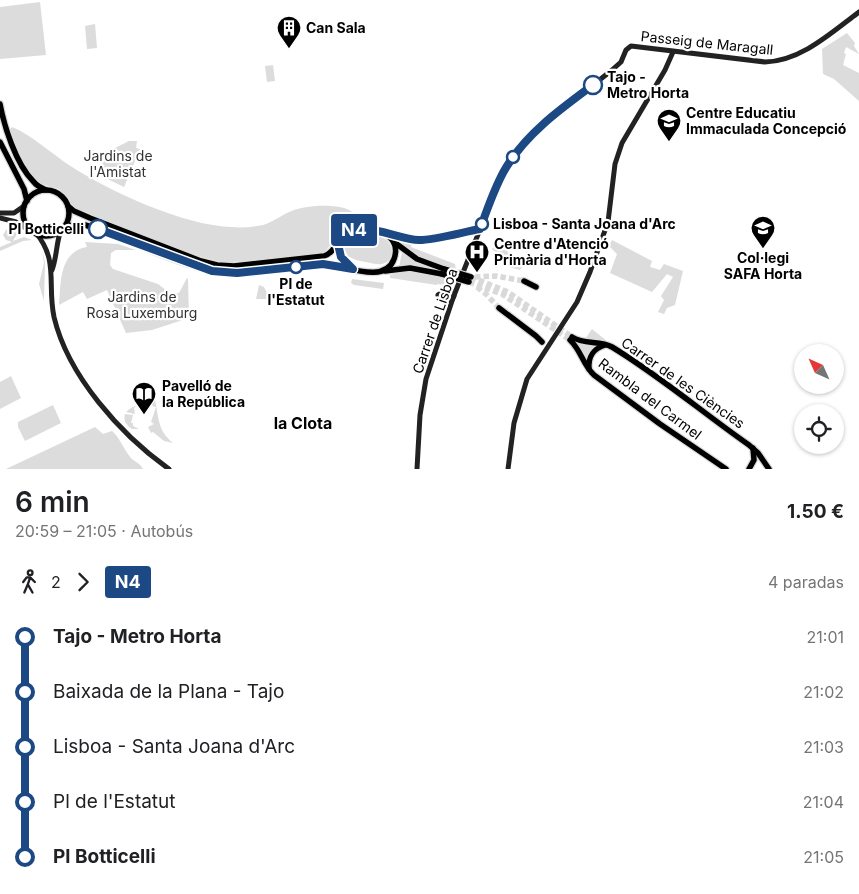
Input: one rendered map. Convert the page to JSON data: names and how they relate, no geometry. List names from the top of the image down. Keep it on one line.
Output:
{"streets":{"main road":["Carrer de les Ciències","Rambla del Carmel"],"street":["Passeig de Maragall","Carrer de Lisboa"]},"crossings":[["Passeig de Maragall","Carrer de Lisboa"],["Carrer de les Ciències","Rambla del Carmel"]],"districts":["la Clota"],"parks":["Jardins de l'Amistat","Jardins de Rosa Luxemburg"],"places":{"building":["Can Sala"],"other":["Tajo - Metro Horta","Lisboa - Santa Joana d'Arc","Pl Botticelli","Pl de l'Estatut"],"school or university":["Centre Educatiu Immaculada Concepció","Col·legi SAFA Horta"],"hospital":["Centre d'Atenció Primària d'Horta"],"library":["Pavelló de la República"]},"lines":["bus line N4"],"north":"top left","page":{"on_map":"N4","heading":["6 min","20:59 – 21:05 · Autobús","1.50 €"],"legs":["2","N4","4 paradas"],"list":[{"name":"Tajo - Metro Horta","value":"21:01"},{"name":"Baixada de la Plana - Tajo","value":"21:02"},{"name":"Lisboa - Santa Joana d'Arc","value":"21:03"},{"name":"Pl de l'Estatut","value":"21:04"},{"name":"Pl Botticelli","value":"21:05"}]}}
